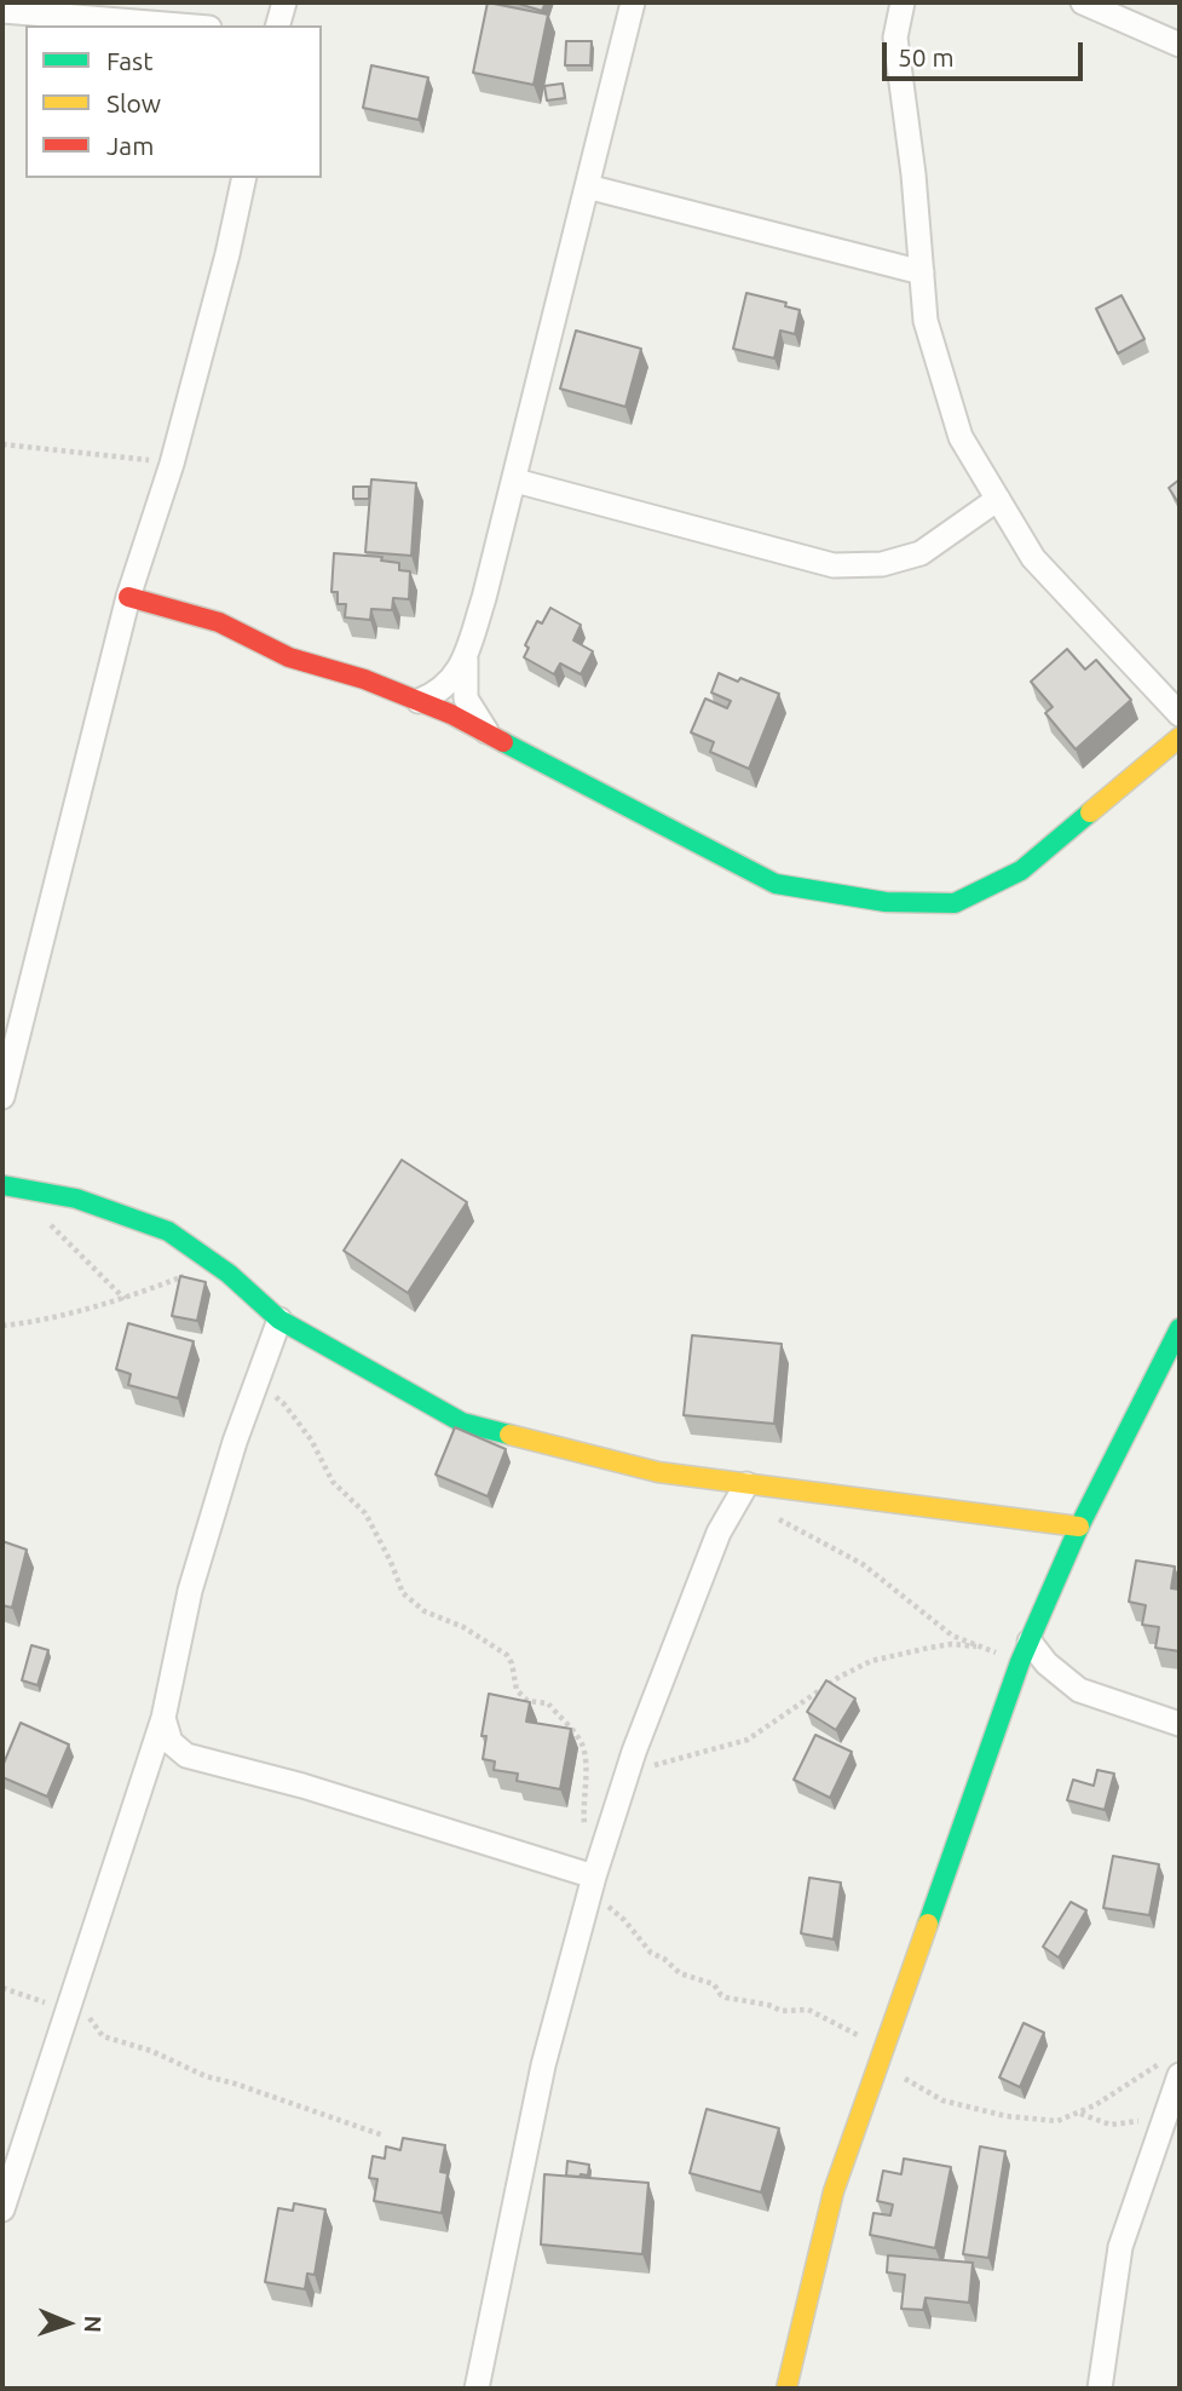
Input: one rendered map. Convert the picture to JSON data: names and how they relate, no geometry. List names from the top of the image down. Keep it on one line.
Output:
{"legend":["Fast","Slow","Jam"],"scale_bar":"50 m","north":"right"}
